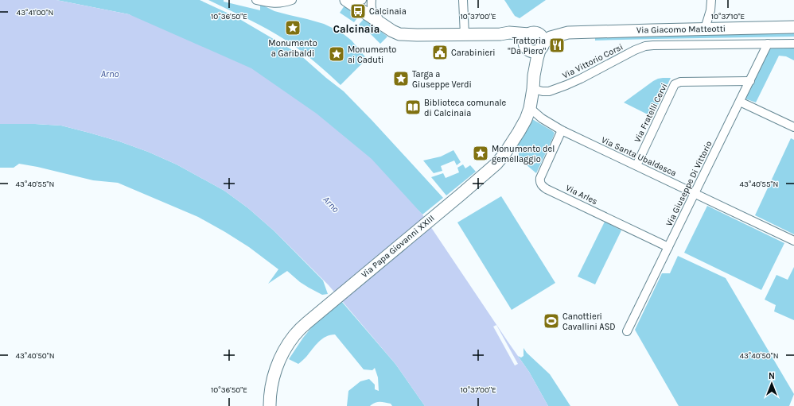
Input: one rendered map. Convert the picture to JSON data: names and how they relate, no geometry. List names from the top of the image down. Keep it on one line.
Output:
{"streets":{"main road":["Via Giacomo Matteotti","Via Papa Giovanni XXIII"],"street":["Via Vittorio Corsi","Via Fratelli Cervi","Via Santa Ubaldesca","Via Giuseppe Di Vittorio","Via Arles"]},"crossings":[["Via Giacomo Matteotti","Via Papa Giovanni XXIII"],["Via Vittorio Corsi","Via Giuseppe Di Vittorio"],["Via Vittorio Corsi","Via Papa Giovanni XXIII"],["Via Fratelli Cervi","Via Santa Ubaldesca"],["Via Fratelli Cervi","Via Giuseppe Di Vittorio"],["Via Santa Ubaldesca","Via Giuseppe Di Vittorio"],["Via Santa Ubaldesca","Via Arles"],["Via Santa Ubaldesca","Via Papa Giovanni XXIII"],["Via Giuseppe Di Vittorio","Via Arles"]],"districts":["Calcinaia"],"water":["Arno"],"places":{"bus stop":["Calcinaia"],"place":["Monumento a Garibaldi","Monumento ai Caduti","Targa a Giuseppe Verdi","Monumento del gemellaggio"],"restaurant":["Trattoria \"Da Piero\""],"public building":["Carabinieri"],"library":["Biblioteca comunale di Calcinaia"],"sports":["Canottieri Cavallini ASD"]},"north":"top","coordinates":["43°41'00\"N","10°36'50\"E","10°37'00\"E","10°37'10\"E","43°40'55\"N","43°40'50\"N"]}
